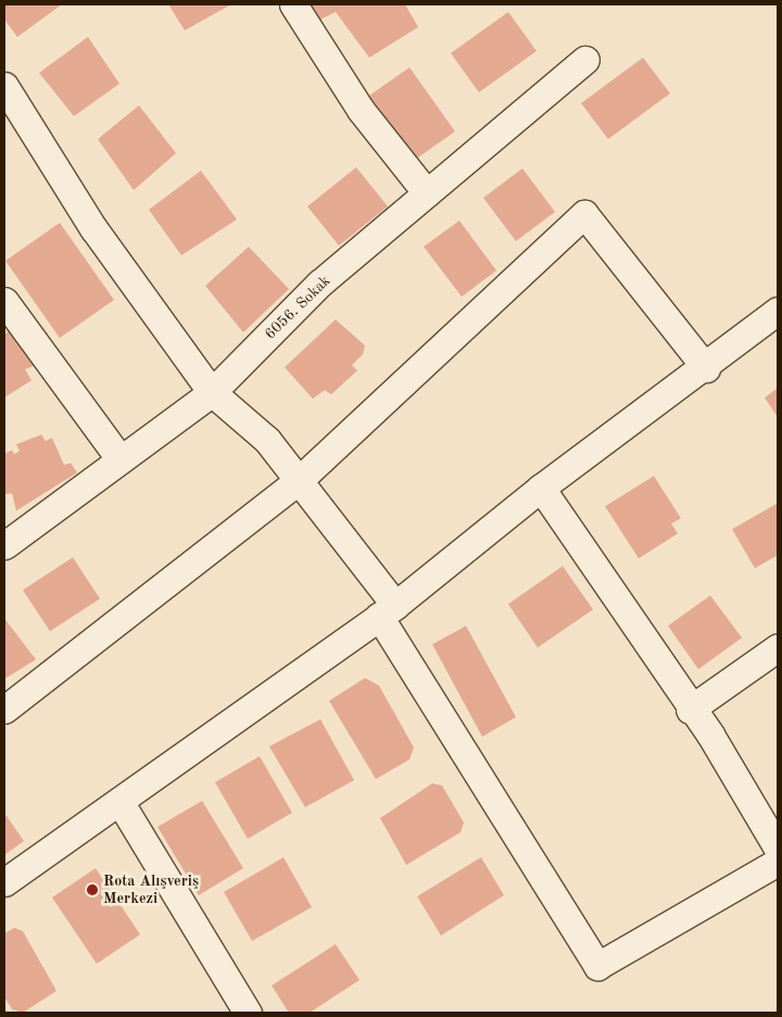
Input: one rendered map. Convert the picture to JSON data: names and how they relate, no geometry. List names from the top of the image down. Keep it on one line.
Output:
{"streets":{"street":["6056. Sokak"]},"places":["Rota Alışveriş Merkezi"]}
